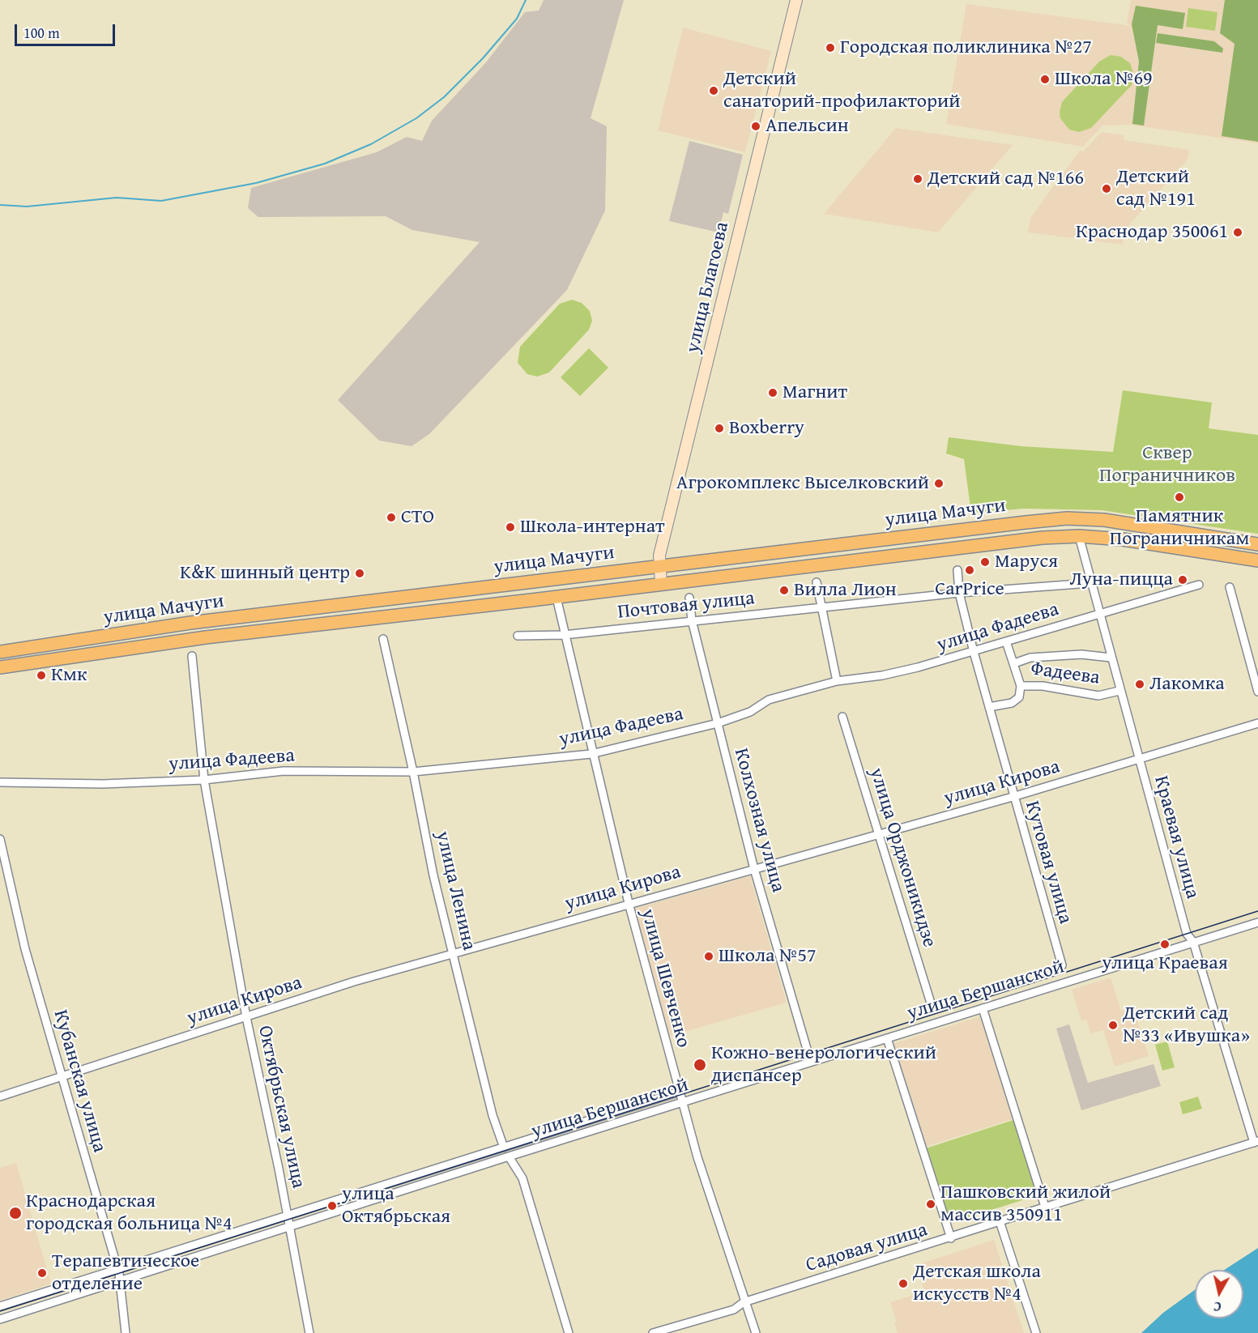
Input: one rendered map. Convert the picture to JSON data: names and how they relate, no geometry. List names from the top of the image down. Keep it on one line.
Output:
{"streets":{"main road":["улица Мачуги"],"street":["улица Благоева","Почтовая улица","улица Фадеева","Фадеева","улица Кирова","Колхозная улица","Краевая улица","улица Орджоникидзе","Кутовая улица","улица Ленина","улица Шевченко","улица Бершанской","Кубанская улица","Октябрьская улица","Садовая улица"]},"crossings":[["улица Благоева","улица Мачуги"],["улица Мачуги","Краевая улица"],["улица Мачуги","улица Шевченко"],["Почтовая улица","Колхозная улица"],["Почтовая улица","Краевая улица"],["Почтовая улица","Кутовая улица"],["Почтовая улица","улица Шевченко"],["улица Фадеева","Фадеева"],["улица Фадеева","Колхозная улица"],["улица Фадеева","Краевая улица"],["улица Фадеева","Кутовая улица"],["улица Фадеева","улица Ленина"],["улица Фадеева","улица Шевченко"],["улица Фадеева","Октябрьская улица"],["Фадеева","Краевая улица"],["улица Кирова","Колхозная улица"],["улица Кирова","Краевая улица"],["улица Кирова","улица Орджоникидзе"],["улица Кирова","Кутовая улица"],["улица Кирова","улица Ленина"],["улица Кирова","улица Шевченко"],["улица Кирова","Кубанская улица"],["улица Кирова","Октябрьская улица"],["Краевая улица","улица Бершанской"],["Краевая улица","Садовая улица"],["улица Ленина","улица Бершанской"],["улица Шевченко","улица Бершанской"],["улица Шевченко","Садовая улица"],["улица Бершанской","Кубанская улица"],["улица Бершанской","Октябрьская улица"]],"parks":["Сквер Пограничников"],"places":["Городская поликлиника №27","Школа №69","Детский санаторий-профилакторий","Апельсин","Детский сад №166","Детский сад №191","Краснодар 350061","Магнит","Boxberry","Агрокомплекс Выселковский","Памятник Пограничникам","СТО","Школа-интернат","Маруся","CarPrice","K&K шинный центр","Луна-пицца","Вилла Лион","Кмк","Лакомка","улица Краевая","Школа №57","Детский сад №33 «Ивушка»","Кожно-венерологический диспансер","Пашковский жилой массив 350911","улица Октябрьская","Краснодарская городская больница №4","Терапевтическое отделение","Детская школа искусств №4"],"scale_bar":"100 m","north":"bottom"}
